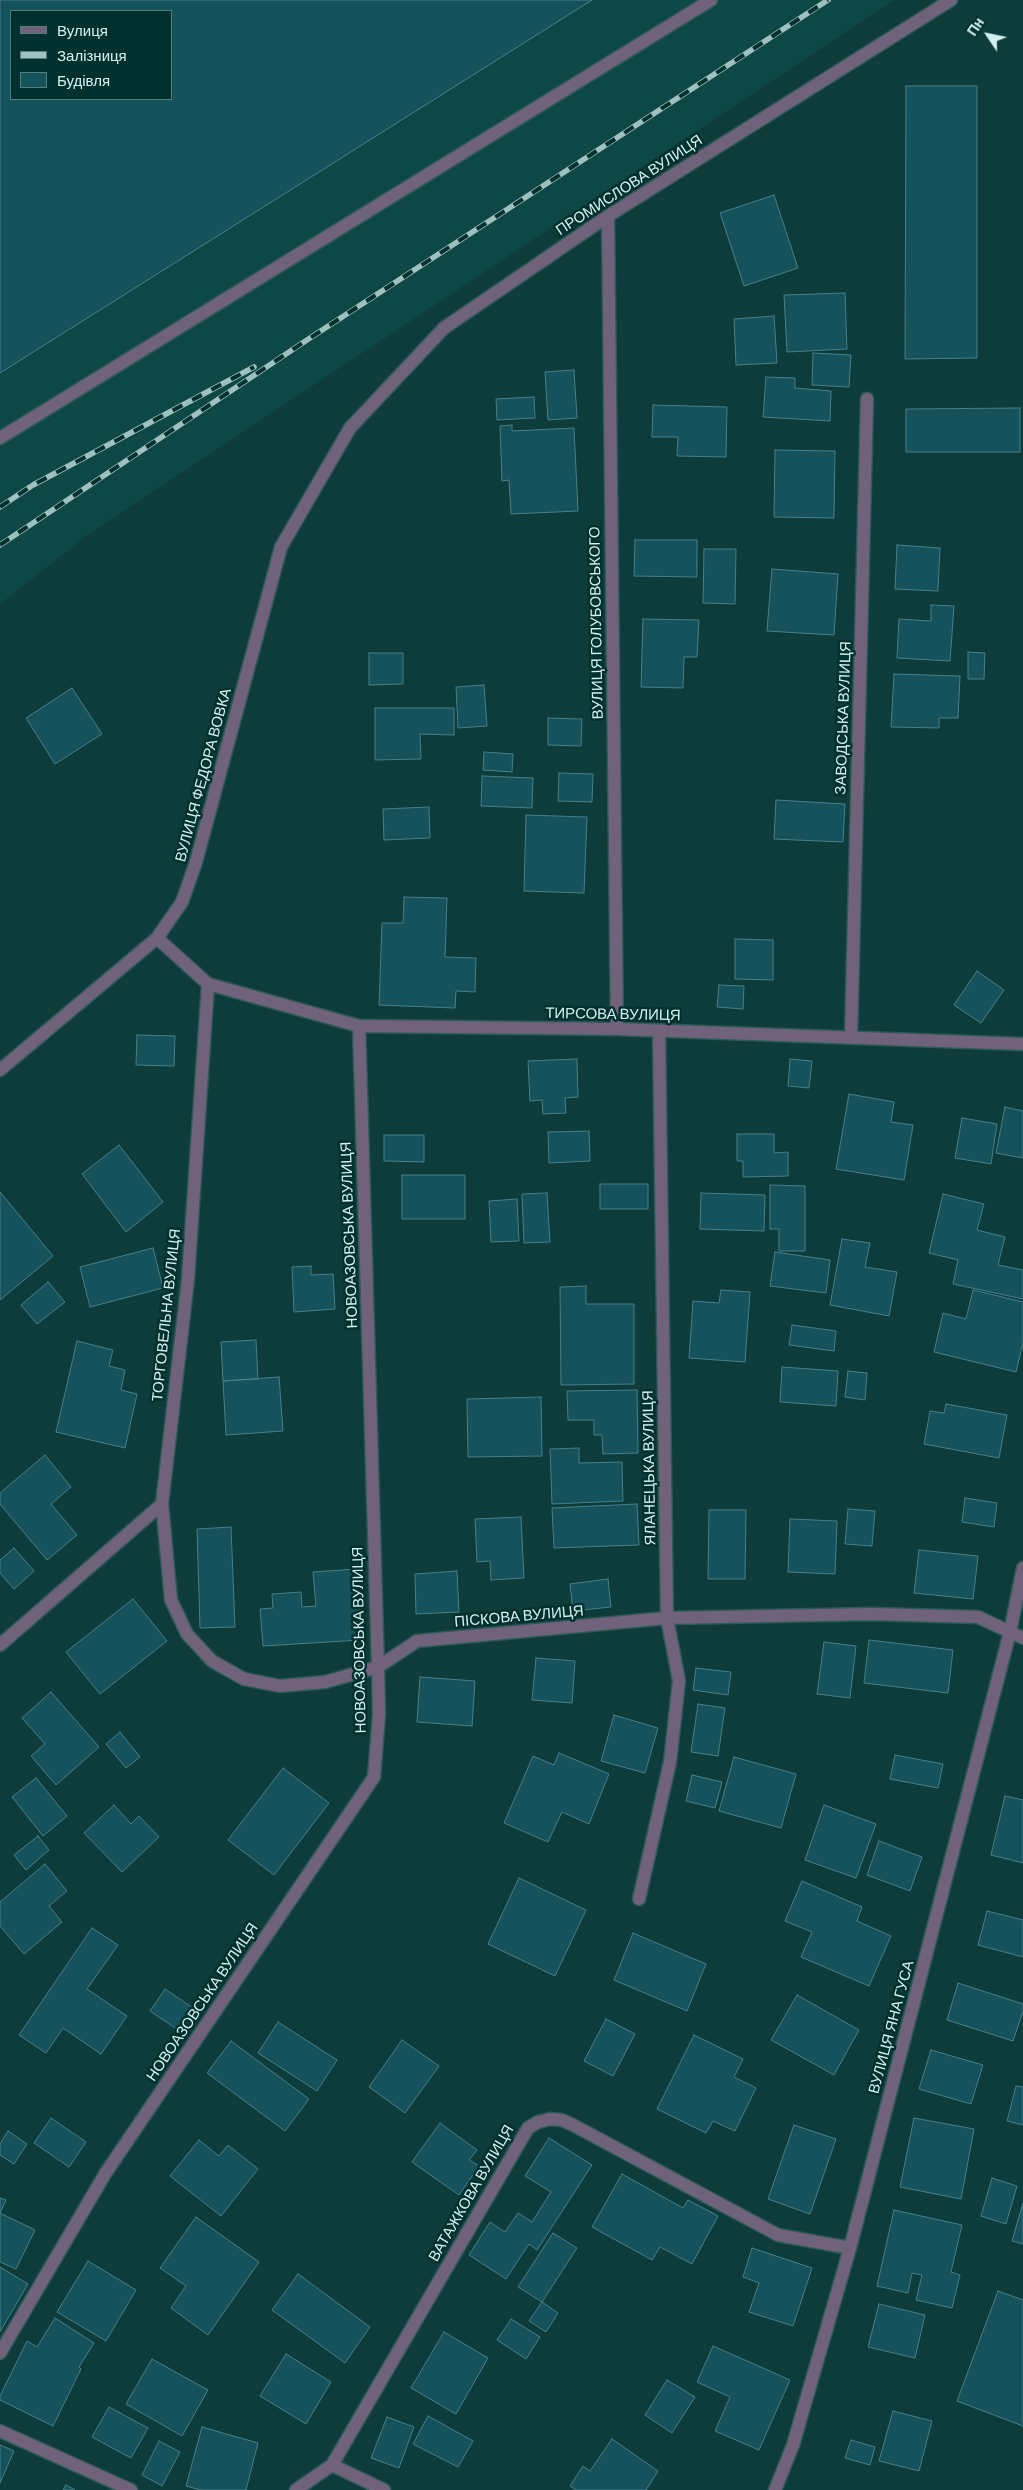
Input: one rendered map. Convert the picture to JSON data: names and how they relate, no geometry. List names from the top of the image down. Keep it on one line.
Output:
{"streets":{"street":["ПРОМИСЛОВА ВУЛИЦЯ","ВУЛИЦЯ ГОЛУБОВСЬКОГО","ЗАВОДСЬКА ВУЛИЦЯ","ВУЛИЦЯ ФЕДОРА ВОВКА","ТИРСОВА ВУЛИЦЯ","НОВОАЗОВСЬКА ВУЛИЦЯ","ТОРГОВЕЛЬНА ВУЛИЦЯ","ЯЛАНЕЦЬКА ВУЛИЦЯ","ПІСКОВА ВУЛИЦЯ","ВУЛИЦЯ ЯНА ГУСА","ВАТАЖКОВА ВУЛИЦЯ"]},"crossings":[["ПРОМИСЛОВА ВУЛИЦЯ","ВУЛИЦЯ ГОЛУБОВСЬКОГО"],["ПРОМИСЛОВА ВУЛИЦЯ","ВУЛИЦЯ ФЕДОРА ВОВКА"],["ВУЛИЦЯ ГОЛУБОВСЬКОГО","ТИРСОВА ВУЛИЦЯ"],["ЗАВОДСЬКА ВУЛИЦЯ","ТИРСОВА ВУЛИЦЯ"],["ТИРСОВА ВУЛИЦЯ","НОВОАЗОВСЬКА ВУЛИЦЯ"],["ТИРСОВА ВУЛИЦЯ","ТОРГОВЕЛЬНА ВУЛИЦЯ"],["ТИРСОВА ВУЛИЦЯ","ЯЛАНЕЦЬКА ВУЛИЦЯ"],["НОВОАЗОВСЬКА ВУЛИЦЯ","ПІСКОВА ВУЛИЦЯ"],["ТОРГОВЕЛЬНА ВУЛИЦЯ","ПІСКОВА ВУЛИЦЯ"],["ЯЛАНЕЦЬКА ВУЛИЦЯ","ПІСКОВА ВУЛИЦЯ"],["ПІСКОВА ВУЛИЦЯ","ВУЛИЦЯ ЯНА ГУСА"],["ВУЛИЦЯ ЯНА ГУСА","ВАТАЖКОВА ВУЛИЦЯ"]],"legend":["Вулиця","Залізниця","Будівля"],"north":"top left"}
